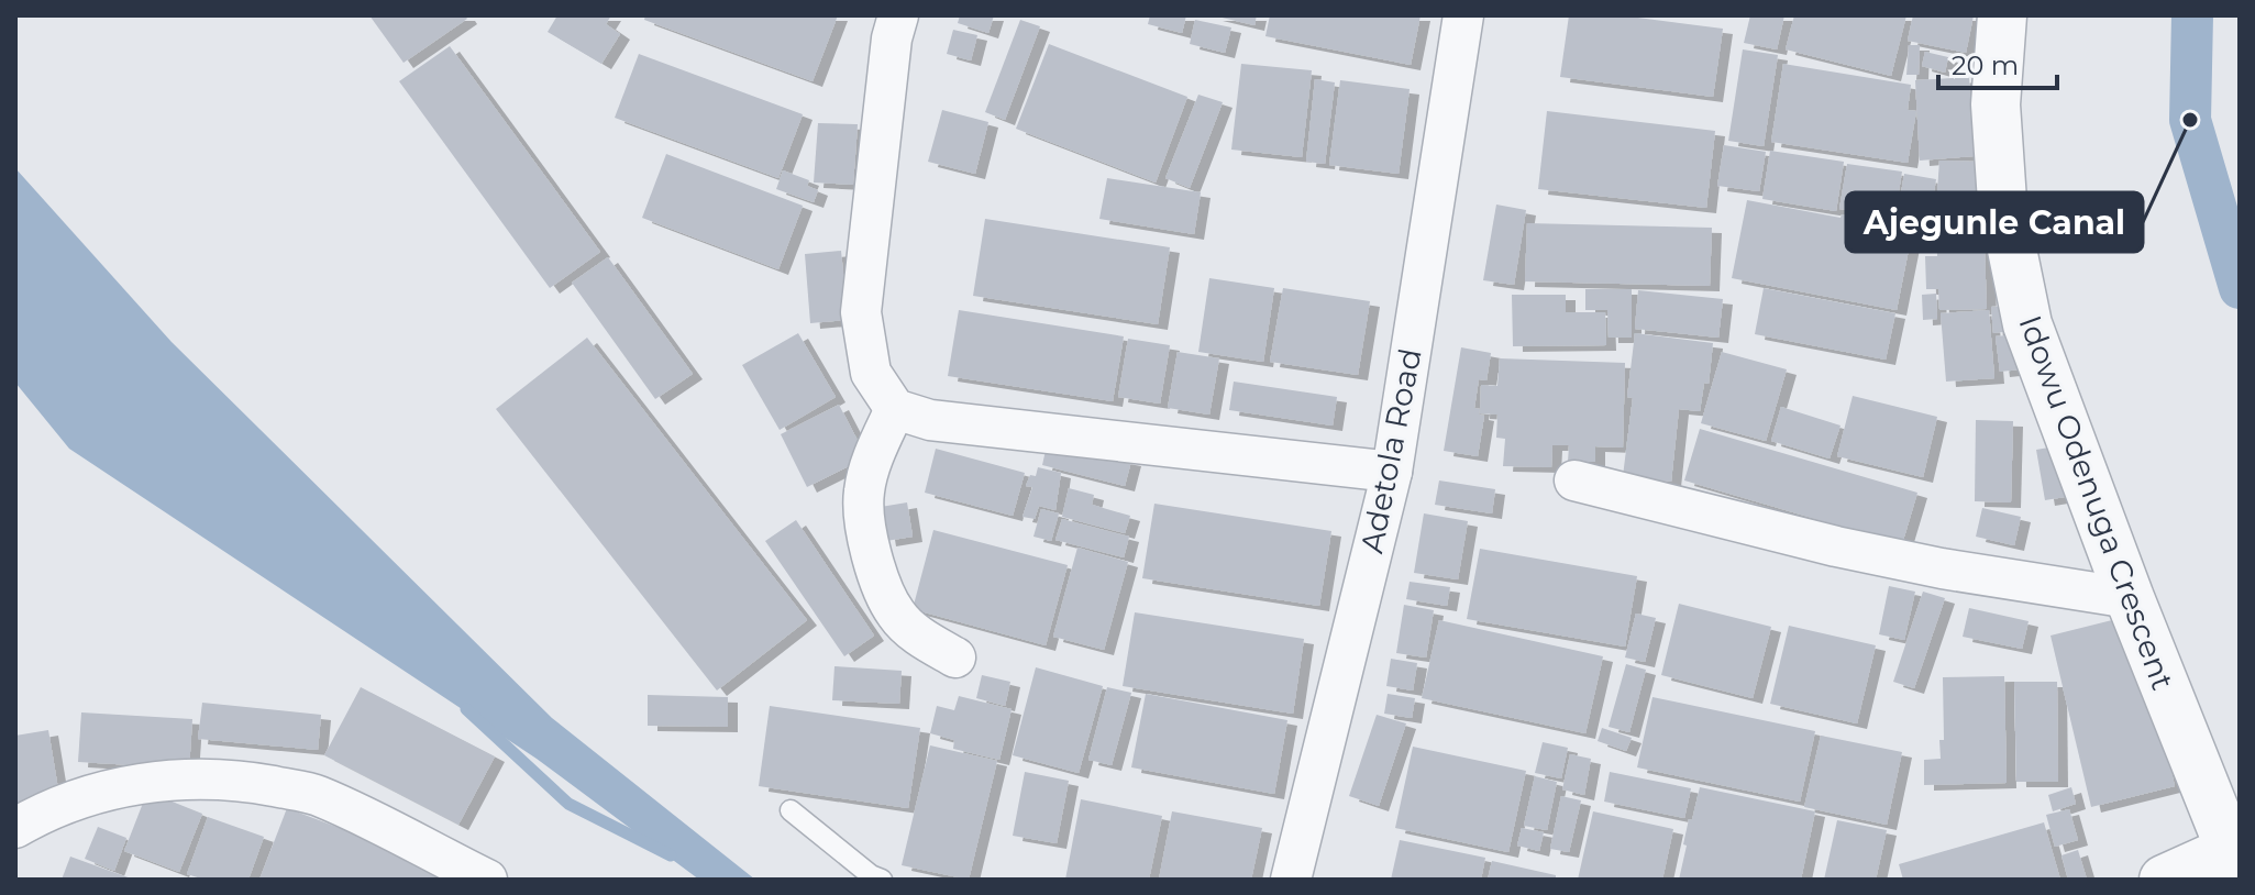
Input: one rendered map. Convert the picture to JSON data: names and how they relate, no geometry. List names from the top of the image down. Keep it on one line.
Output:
{"streets":{"street":["Adetola Road","Idowu Odenuga Crescent"]},"places":["Ajegunle Canal"],"scale_bar":"20 m"}
